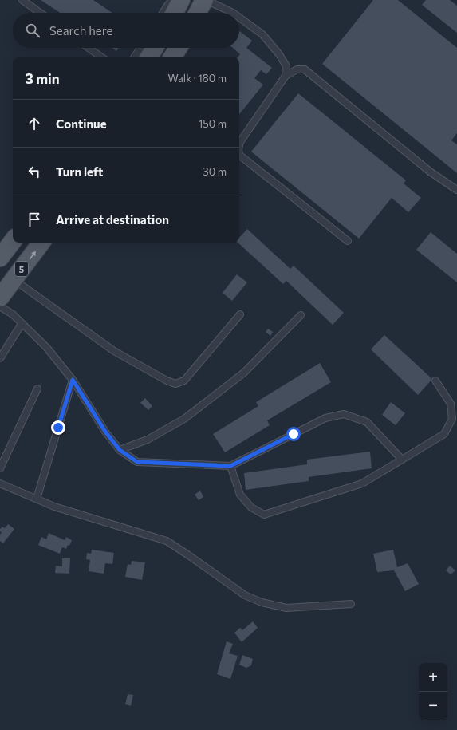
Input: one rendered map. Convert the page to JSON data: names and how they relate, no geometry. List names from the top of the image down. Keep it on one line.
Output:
{"streets":{"main road":["5"]},"page":{"search":"Search here","heading":["3 min","Walk · 180 m"],"list":[["Continue","150 m"],["Turn left","30 m"],"Arrive at destination"],"map_buttons":["+","−"]}}
